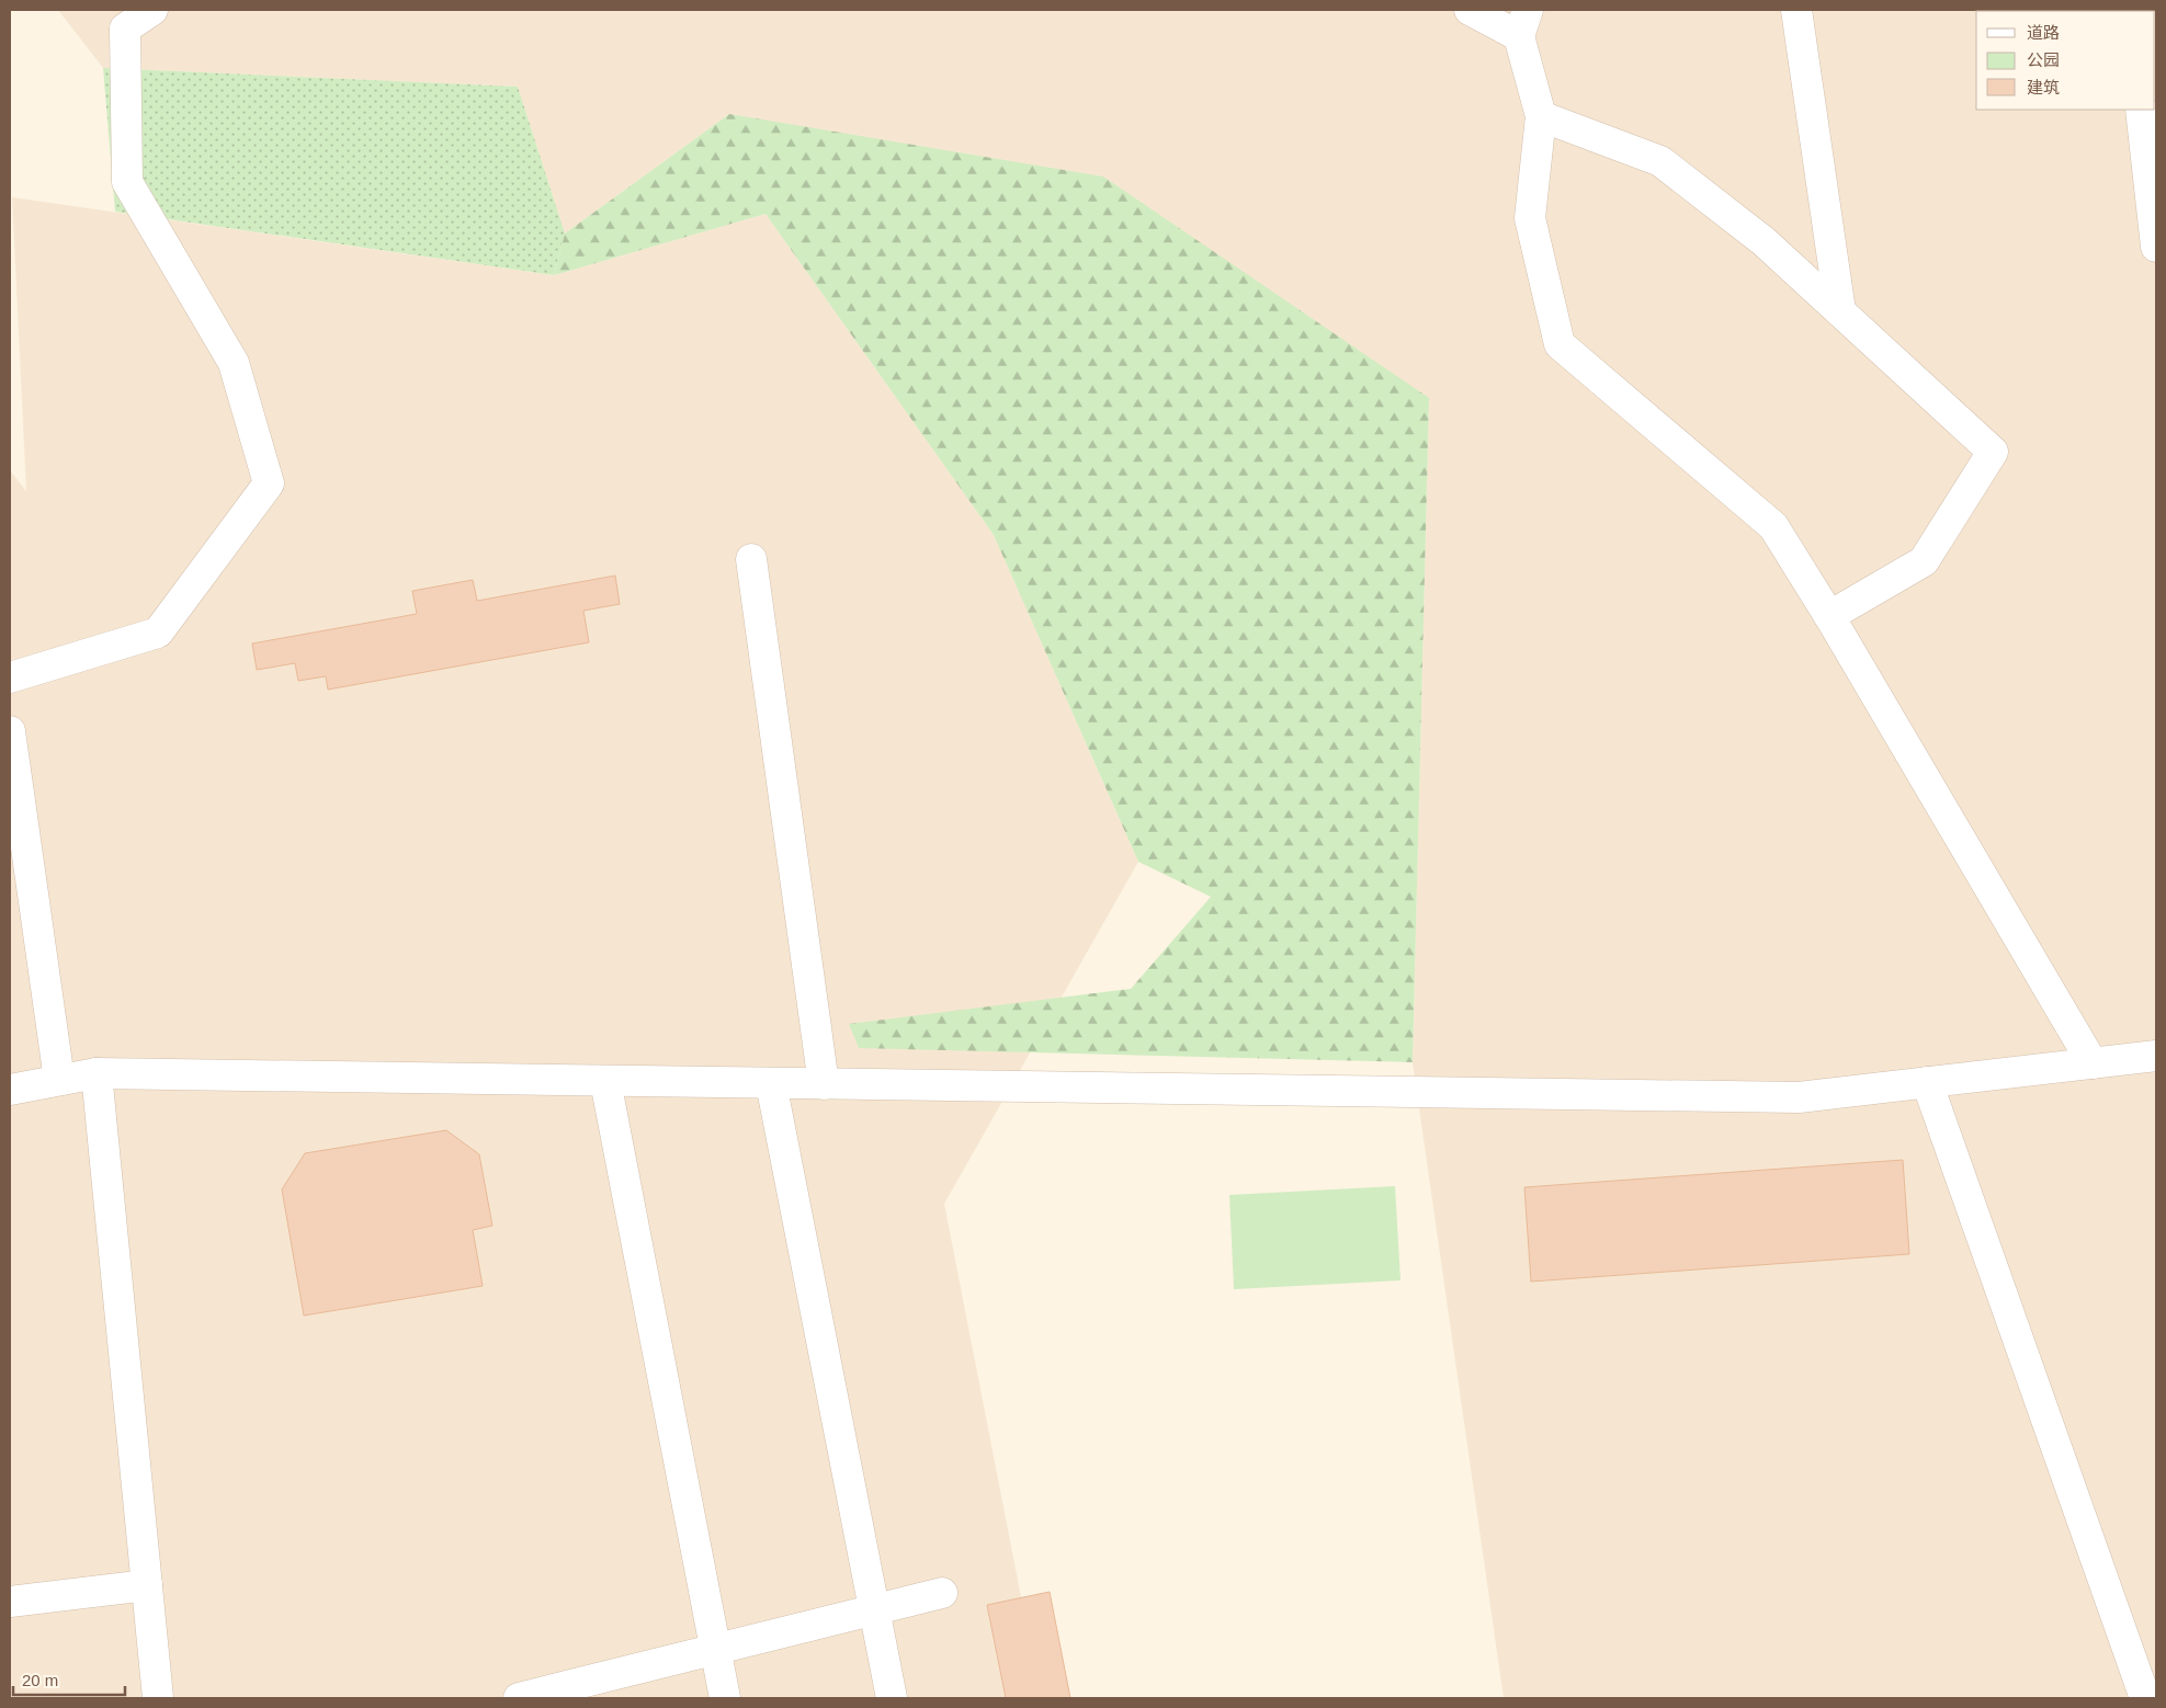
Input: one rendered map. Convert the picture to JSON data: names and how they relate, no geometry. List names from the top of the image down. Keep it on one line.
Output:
{"legend":["道路","公园","建筑"],"scale_bar":"20 m"}
